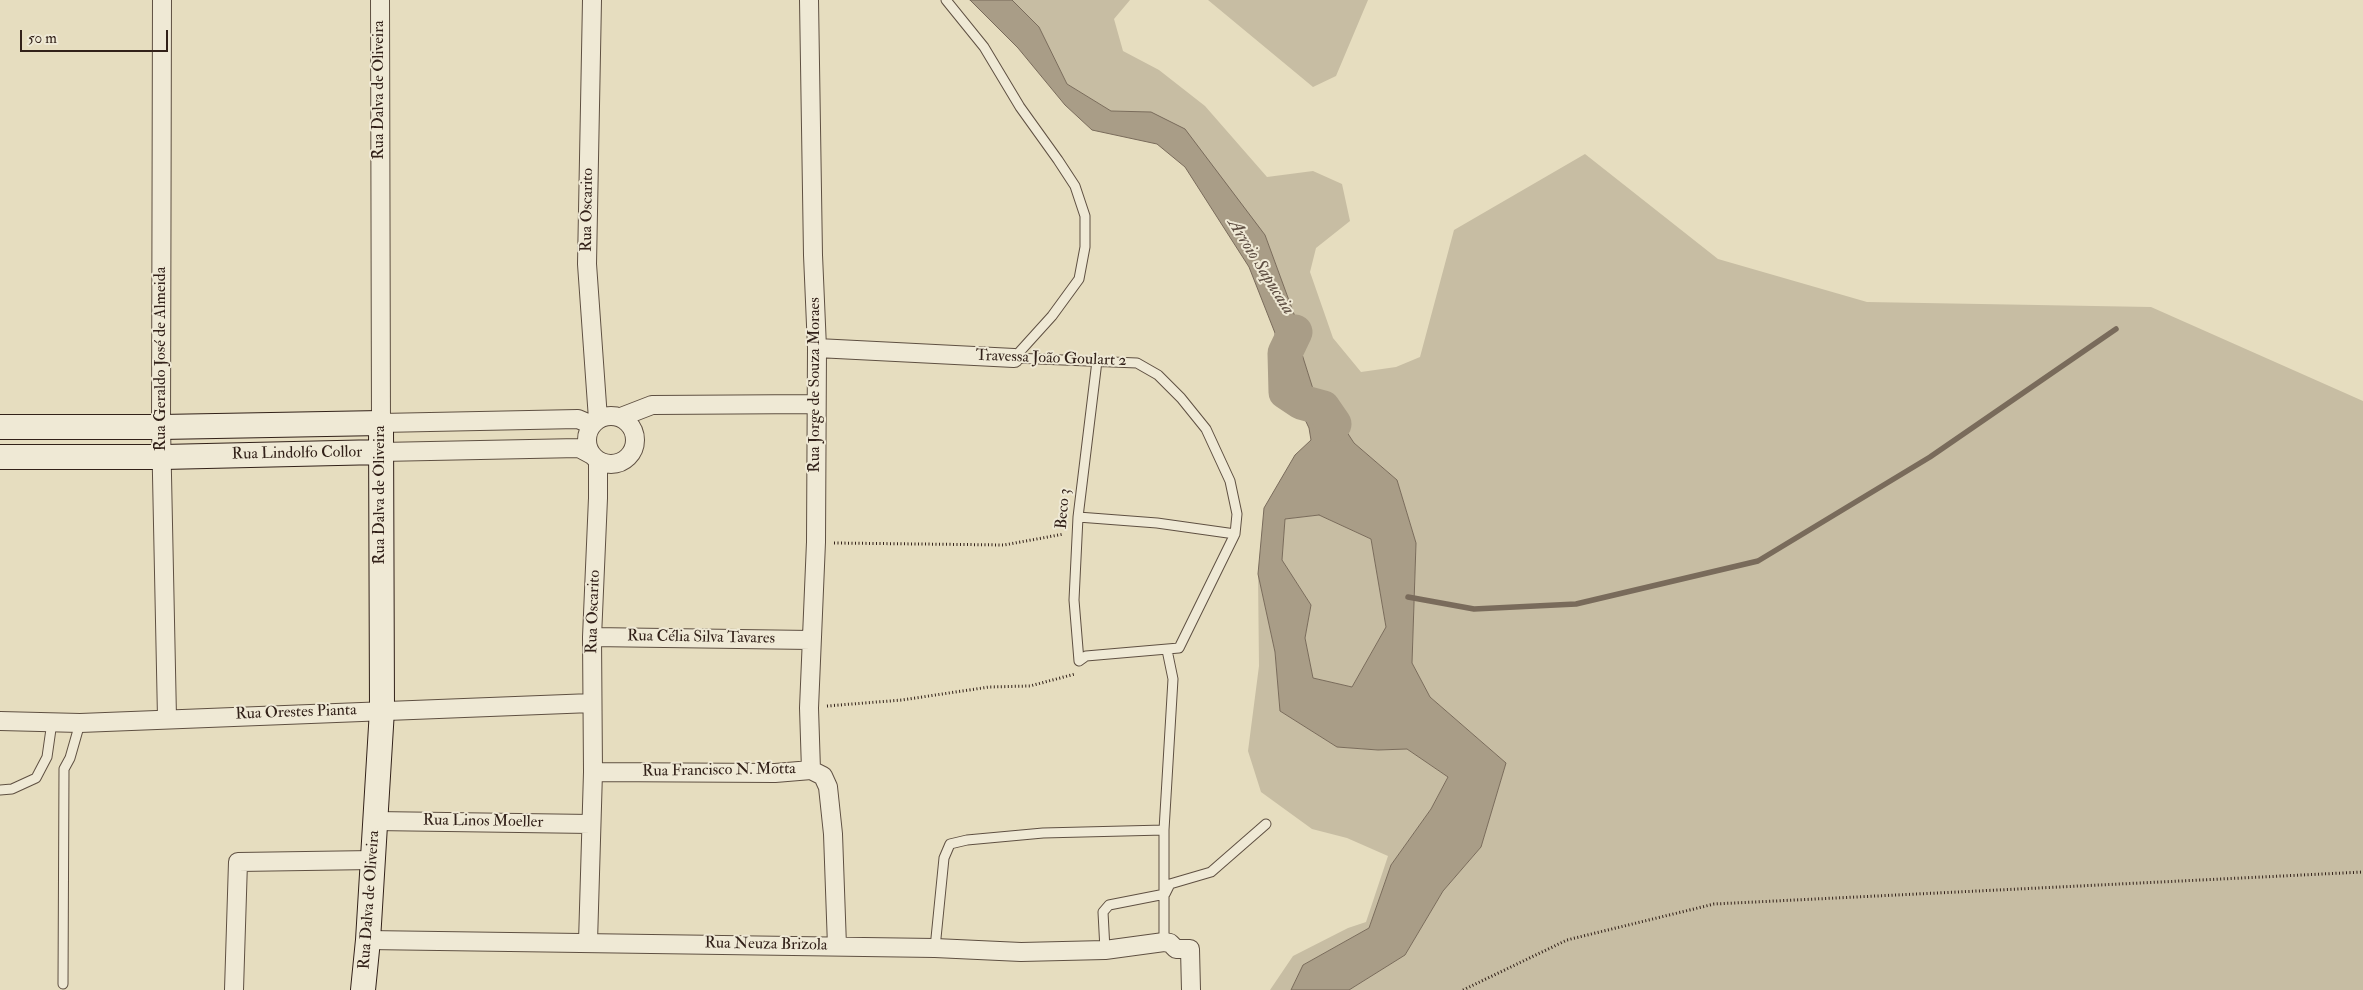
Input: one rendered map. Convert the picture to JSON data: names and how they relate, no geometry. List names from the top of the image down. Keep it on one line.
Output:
{"streets":{"street":["Rua Dalva de Oliveira","Rua Oscarito","Rua Geraldo José de Almeida","Travessa João Goulart 2","Rua Jorge de Souza Moraes","Rua Lindolfo Collor","Rua Célia Silva Tavares","Rua Orestes Pianta","Rua Francisco N. Motta","Rua Linos Moeller","Rua Neuza Brizola"],"lane":["Beco 3"]},"crossings":[["Rua Dalva de Oliveira","Rua Lindolfo Collor"],["Rua Dalva de Oliveira","Rua Orestes Pianta"],["Rua Dalva de Oliveira","Rua Linos Moeller"],["Rua Dalva de Oliveira","Rua Neuza Brizola"],["Rua Oscarito","Rua Lindolfo Collor"],["Rua Oscarito","Rua Célia Silva Tavares"],["Rua Oscarito","Rua Orestes Pianta"],["Rua Oscarito","Rua Francisco N. Motta"],["Rua Oscarito","Rua Linos Moeller"],["Rua Oscarito","Rua Neuza Brizola"],["Rua Geraldo José de Almeida","Rua Lindolfo Collor"],["Rua Geraldo José de Almeida","Rua Orestes Pianta"],["Travessa João Goulart 2","Rua Jorge de Souza Moraes"],["Travessa João Goulart 2","Beco 3"],["Rua Jorge de Souza Moraes","Rua Célia Silva Tavares"],["Rua Jorge de Souza Moraes","Rua Francisco N. Motta"],["Rua Francisco N. Motta","Rua Neuza Brizola"]],"water":["Arroio Sapucaia"],"scale_bar":"50 m"}
